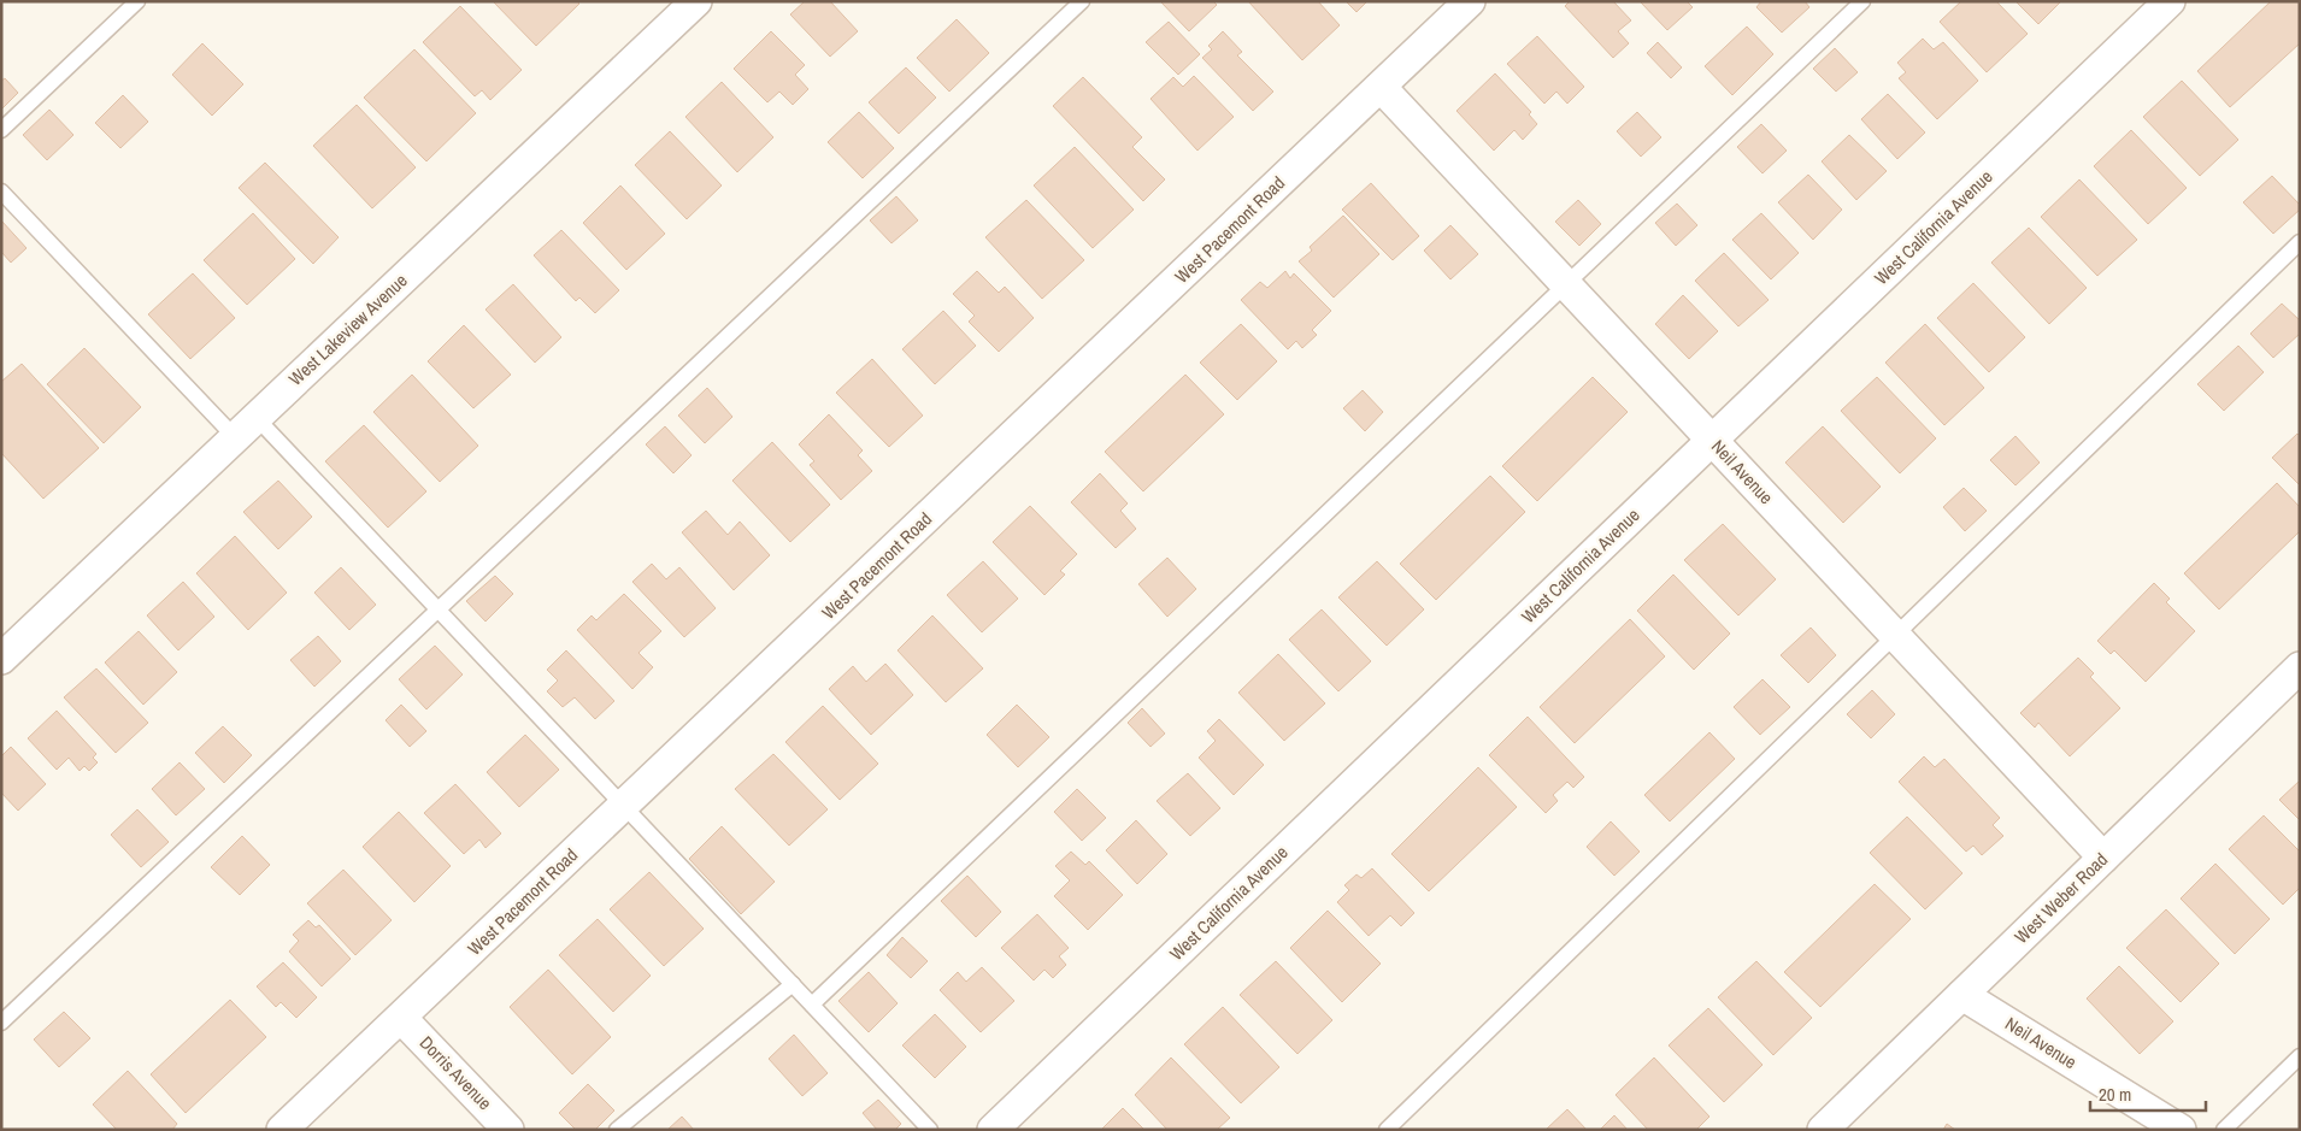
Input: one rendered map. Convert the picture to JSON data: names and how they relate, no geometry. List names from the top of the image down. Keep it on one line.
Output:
{"streets":{"street":["West California Avenue","West Pacemont Road","West Lakeview Avenue","Neil Avenue","West Weber Road","Dorris Avenue"]},"crossings":[["West California Avenue","Neil Avenue"],["West Pacemont Road","Neil Avenue"],["West Pacemont Road","Dorris Avenue"],["Neil Avenue","West Weber Road"]],"scale_bar":"20 m"}
